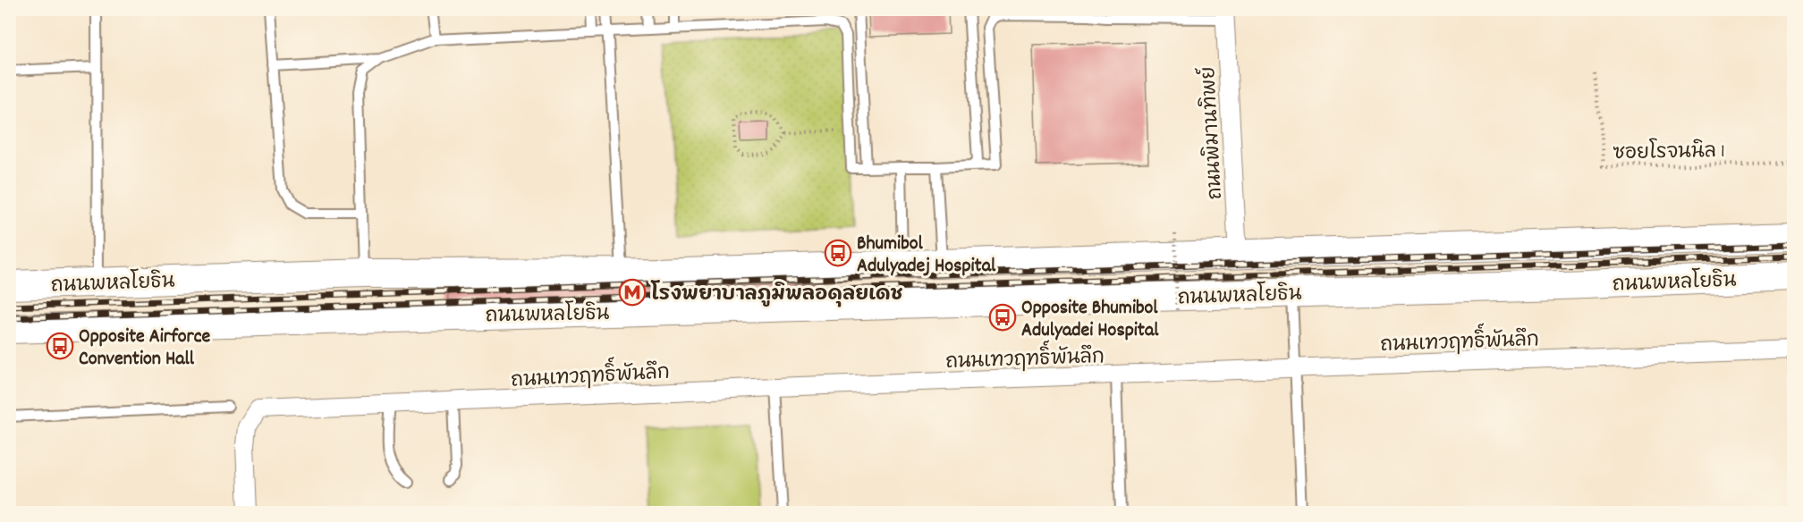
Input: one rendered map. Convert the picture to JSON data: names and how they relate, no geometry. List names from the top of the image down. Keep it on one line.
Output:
{"streets":{"main road":["ถนนพหลโยธิน"],"street":["ถนนพิมานทิพย์","ถนนเทวฤทธิ์พันลึก"],"path":["ซอยโรจนนิล 1"]},"crossings":[["ถนนพิมานทิพย์","ถนนพหลโยธิน"]],"places":{"bus stop":["Bhumibol Adulyadej Hospital","Opposite Bhumibol Adulyadei Hospital","Opposite Airforce Convention Hall"],"metro station":["โรงพยาบาลภูมิพลอดุลยเดช"]}}
